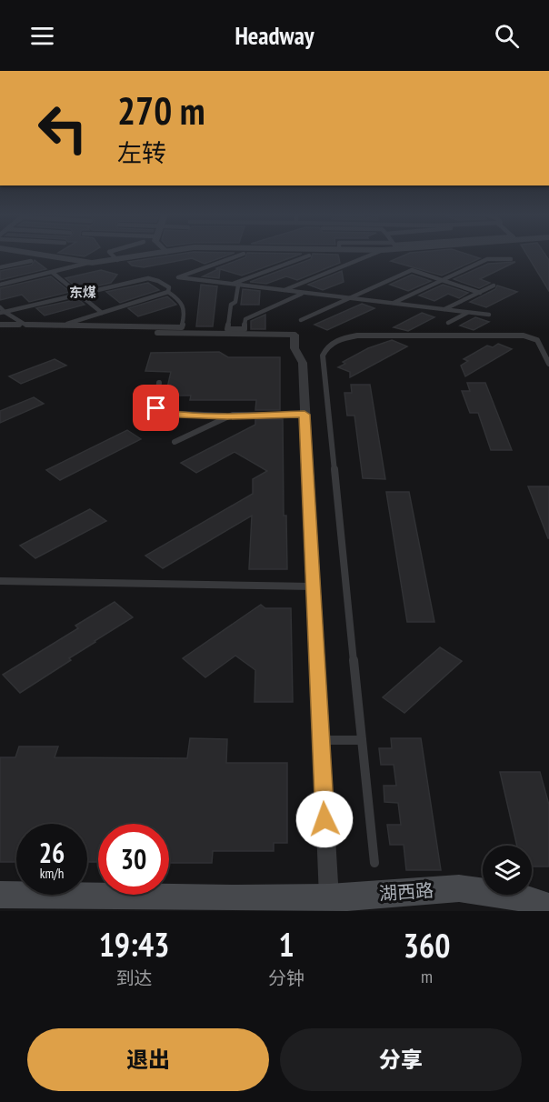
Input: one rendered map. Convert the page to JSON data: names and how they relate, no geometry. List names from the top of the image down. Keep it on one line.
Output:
{"streets":{"main road":["湖西路"]},"districts":["东煤"],"page":{"header":"Headway","turn":["270 m","左转"],"speed":"26 km/h","limit":"30","eta":["19:43","到达","1","分钟","360","m"],"buttons":["退出","分享"]}}
